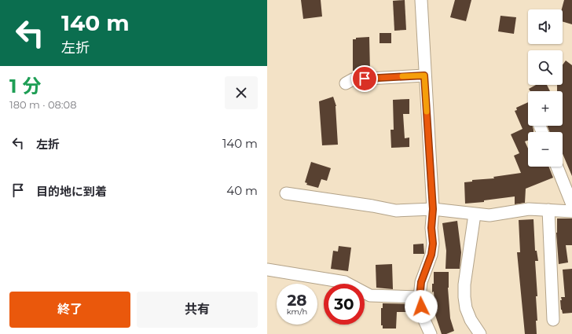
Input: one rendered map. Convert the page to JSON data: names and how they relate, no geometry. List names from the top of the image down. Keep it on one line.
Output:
{"page":{"turn":["140 m","左折"],"map_buttons":["+","−"],"heading":["1 分","180 m · 08:08"],"list":[{"name":"左折","value":"140 m"},{"name":"目的地に到着","value":"40 m"}],"speed":"28 km/h","limit":"30","buttons":["終了","共有"]}}
